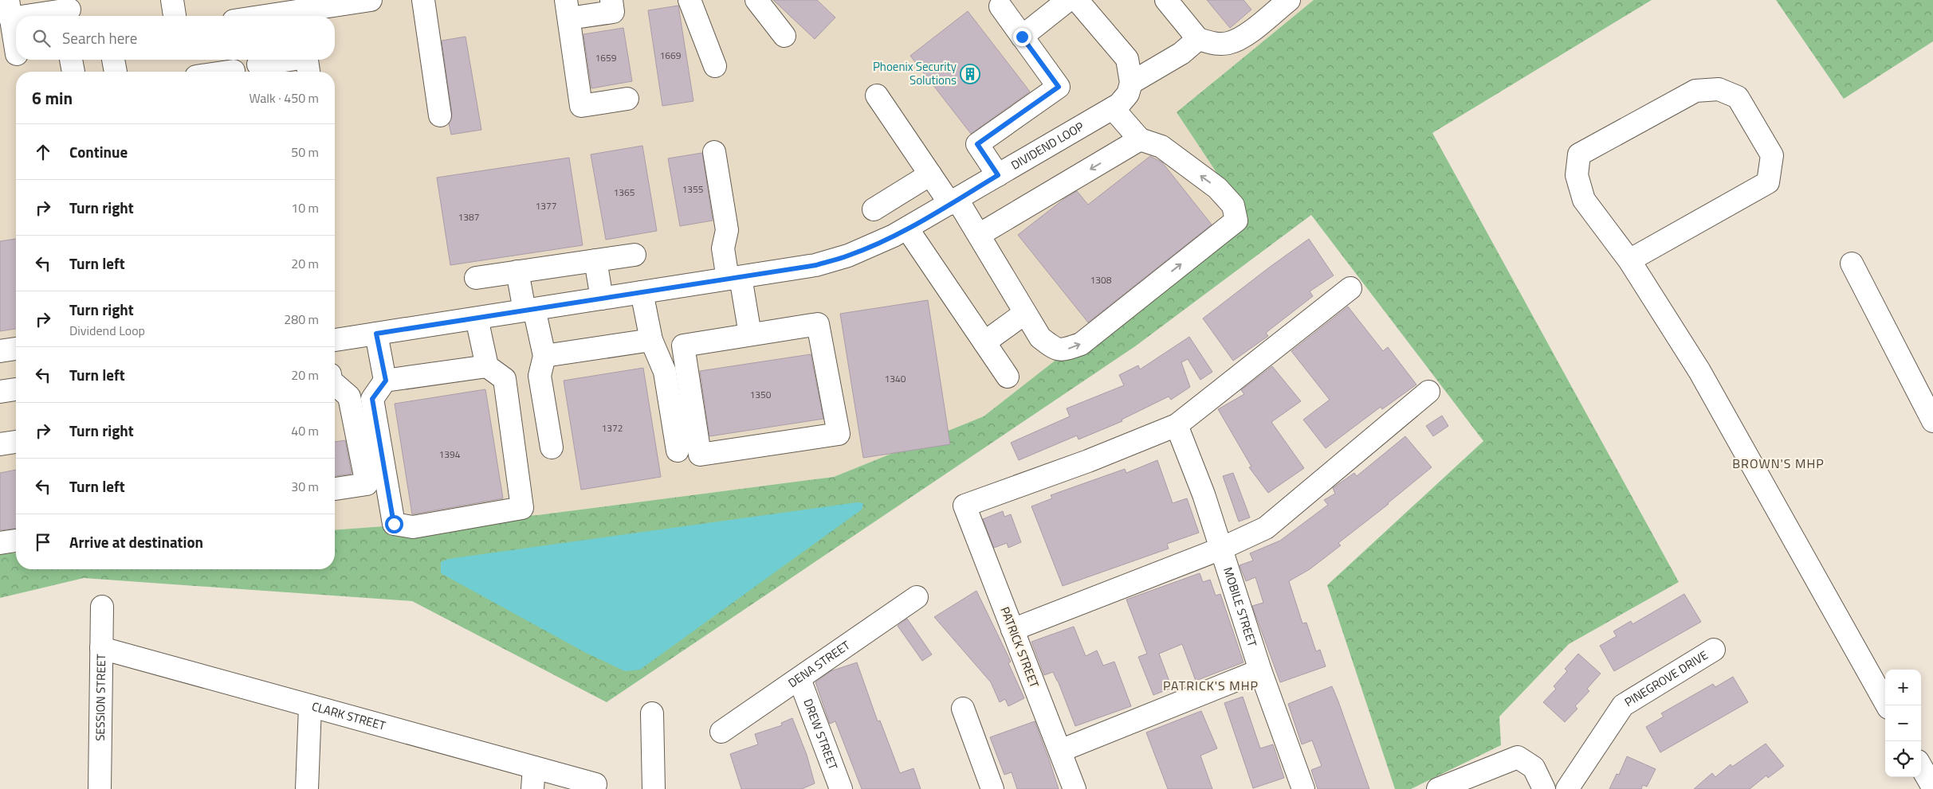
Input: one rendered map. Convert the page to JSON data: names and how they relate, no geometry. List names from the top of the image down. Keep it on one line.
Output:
{"streets":{"street":["DIVIDEND LOOP","MOBILE STREET","PATRICK STREET","DENA STREET","PINEGROVE DRIVE","SESSION STREET","CLARK STREET","DREW STREET"]},"crossings":[["MOBILE STREET","PATRICK STREET"],["DENA STREET","DREW STREET"],["SESSION STREET","CLARK STREET"]],"districts":["BROWN'S MHP","PATRICK'S MHP"],"places":{"building":["Phoenix Security Solutions"]},"house_numbers":["1669","1659","1355","1365","1377","1387","1308","1340","1350","1372","1394"],"page":{"search":"Search here","heading":["6 min","Walk · 450 m"],"list":[["Continue","50 m"],["Turn right","10 m"],["Turn left","20 m"],["Turn right","Dividend Loop","280 m"],["Turn left","20 m"],["Turn right","40 m"],["Turn left","30 m"],"Arrive at destination"],"map_buttons":["+","−"]}}
